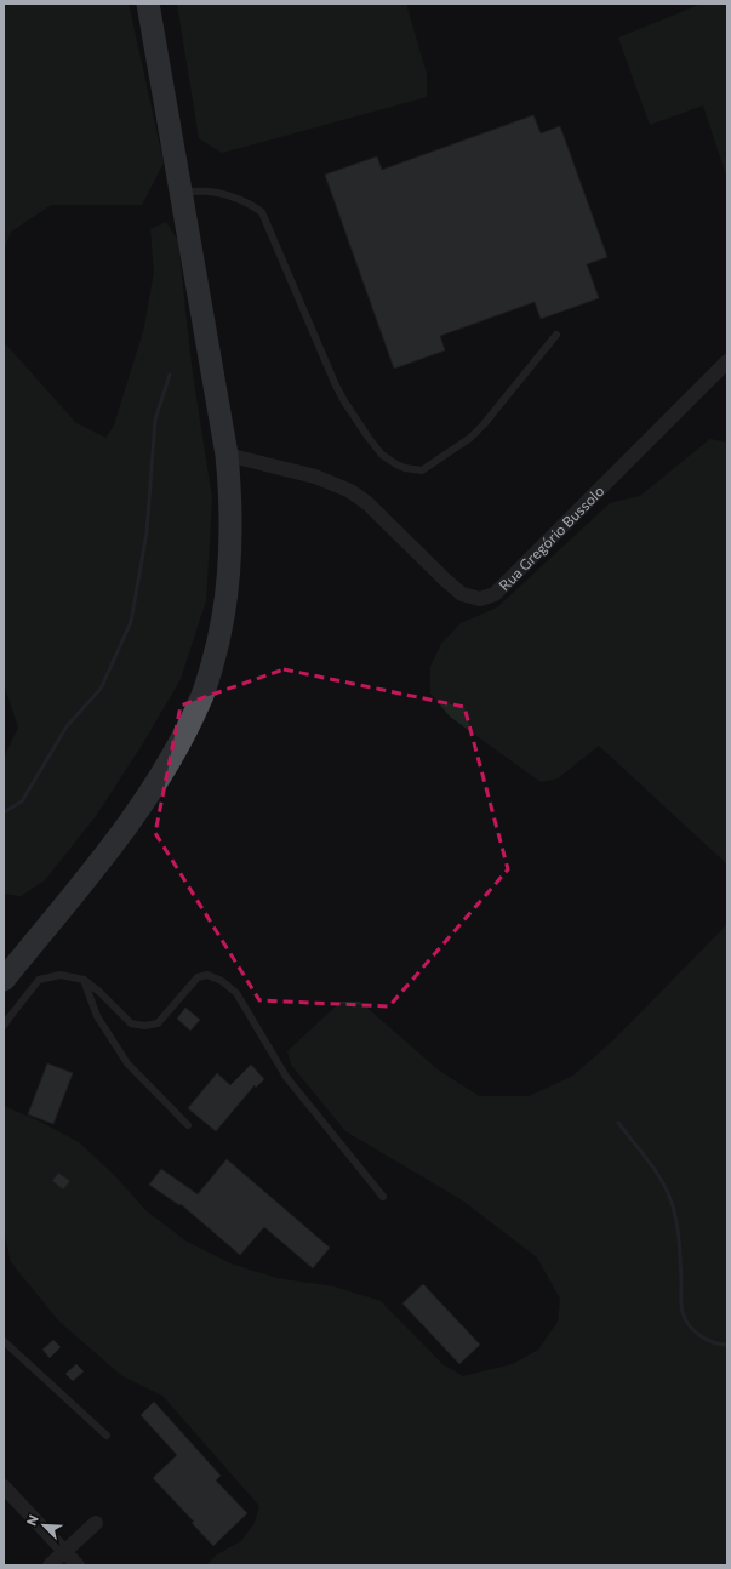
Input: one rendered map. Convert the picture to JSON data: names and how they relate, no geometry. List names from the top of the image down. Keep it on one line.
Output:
{"streets":{"street":["Rua Gregório Bussolo"]},"north":"top left"}
